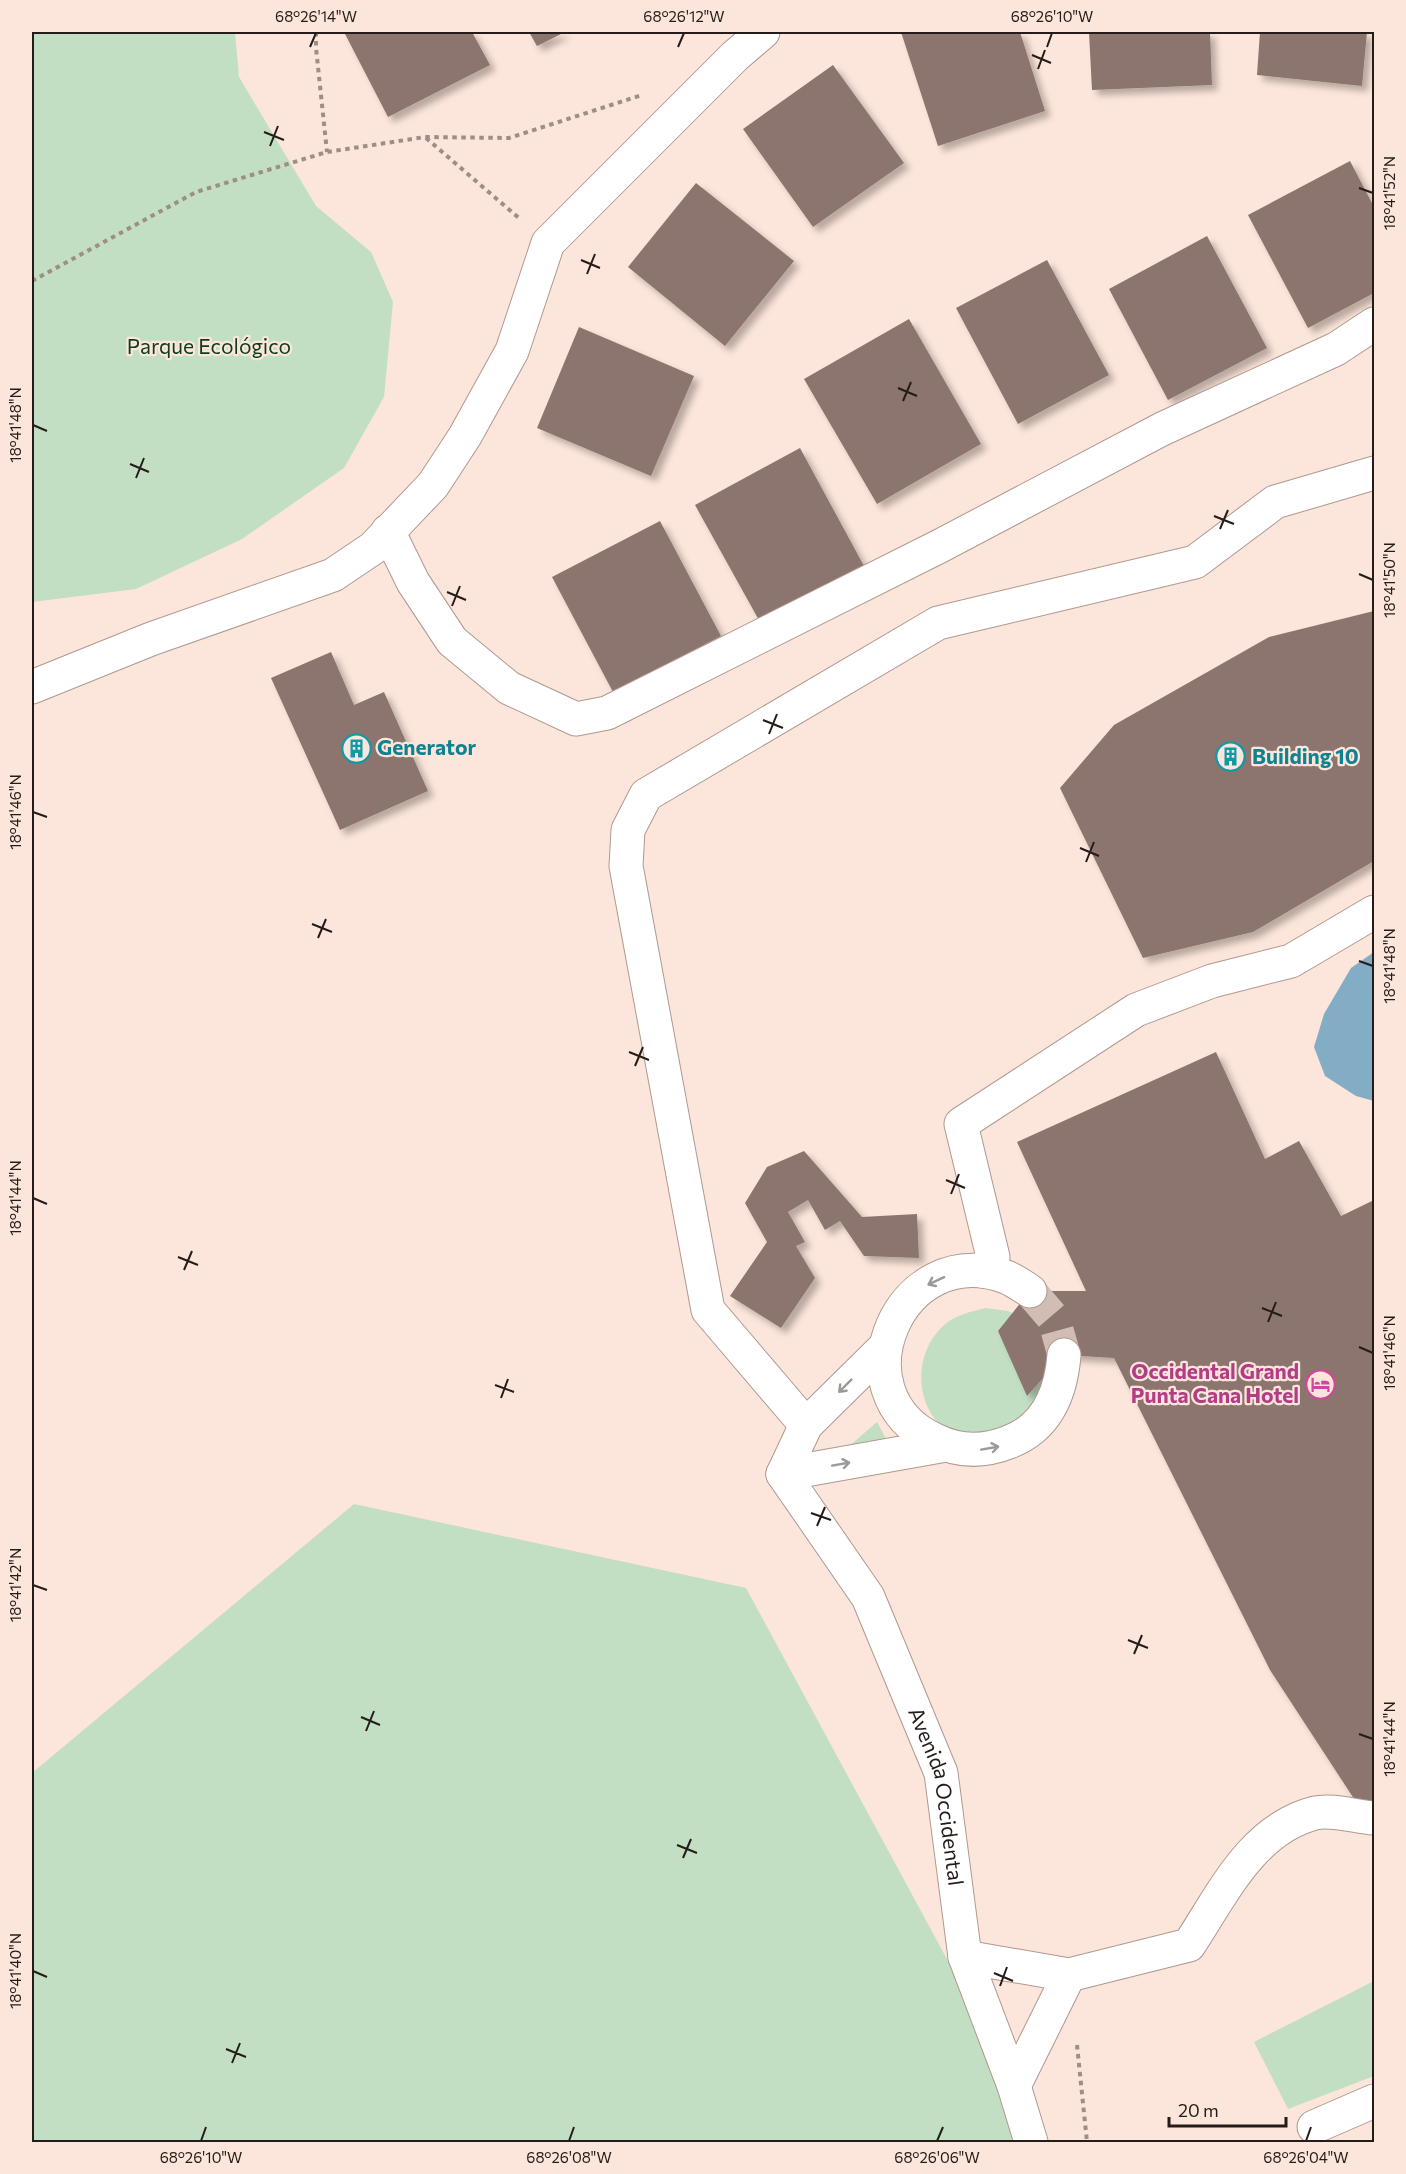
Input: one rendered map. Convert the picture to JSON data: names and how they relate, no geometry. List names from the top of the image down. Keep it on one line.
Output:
{"streets":{"street":["Avenida Occidental"]},"parks":["Parque Ecológico"],"places":{"building":["Generator","Building 10"],"hotel":["Occidental Grand Punta Cana Hotel"]},"scale_bar":"20 m","coordinates":["68°26'14\"W","68°26'12\"W","68°26'10\"W","18°41'52\"N","18°41'48\"N","18°41'50\"N","18°41'46\"N","18°41'44\"N","18°41'42\"N","18°41'40\"N","68°26'08\"W","68°26'06\"W","68°26'04\"W"]}
